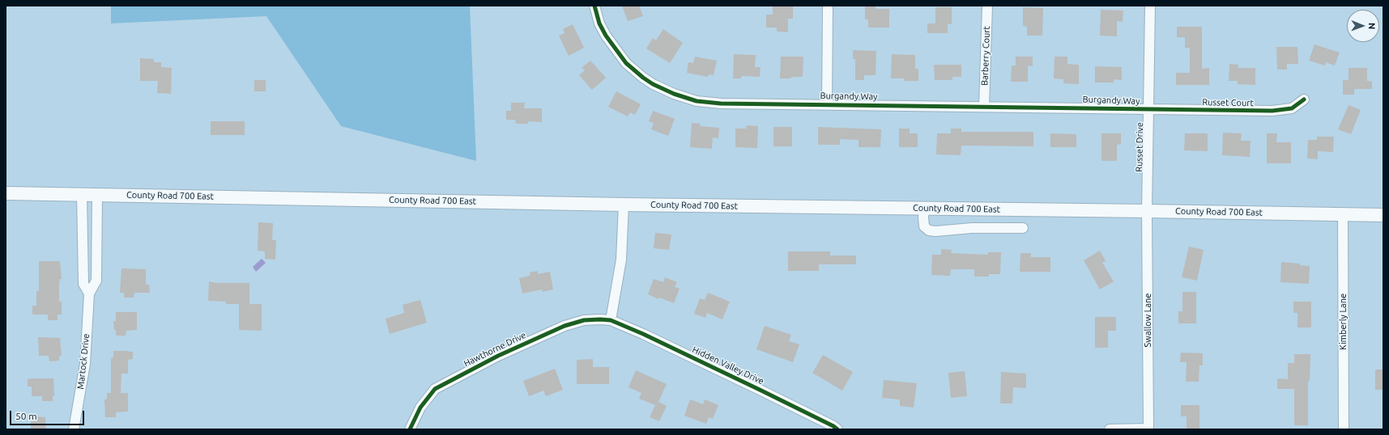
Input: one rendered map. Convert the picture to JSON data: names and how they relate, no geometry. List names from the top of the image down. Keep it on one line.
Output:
{"streets":{"main road":["County Road 700 East"],"street":["Barberry Court","Burgandy Way","Russet Court","Russet Drive","Swallow Lane","Kimberly Lane","Hawthorne Drive","Martock Drive","Hidden Valley Drive"]},"crossings":[["Barberry Court","Burgandy Way"],["Burgandy Way","Russet Court"],["Burgandy Way","Russet Drive"],["Russet Court","Russet Drive"],["Russet Drive","County Road 700 East"],["Russet Drive","Swallow Lane"],["County Road 700 East","Swallow Lane"],["County Road 700 East","Kimberly Lane"],["County Road 700 East","Martock Drive"],["Hawthorne Drive","Hidden Valley Drive"]],"scale_bar":"50 m","north":"right"}
